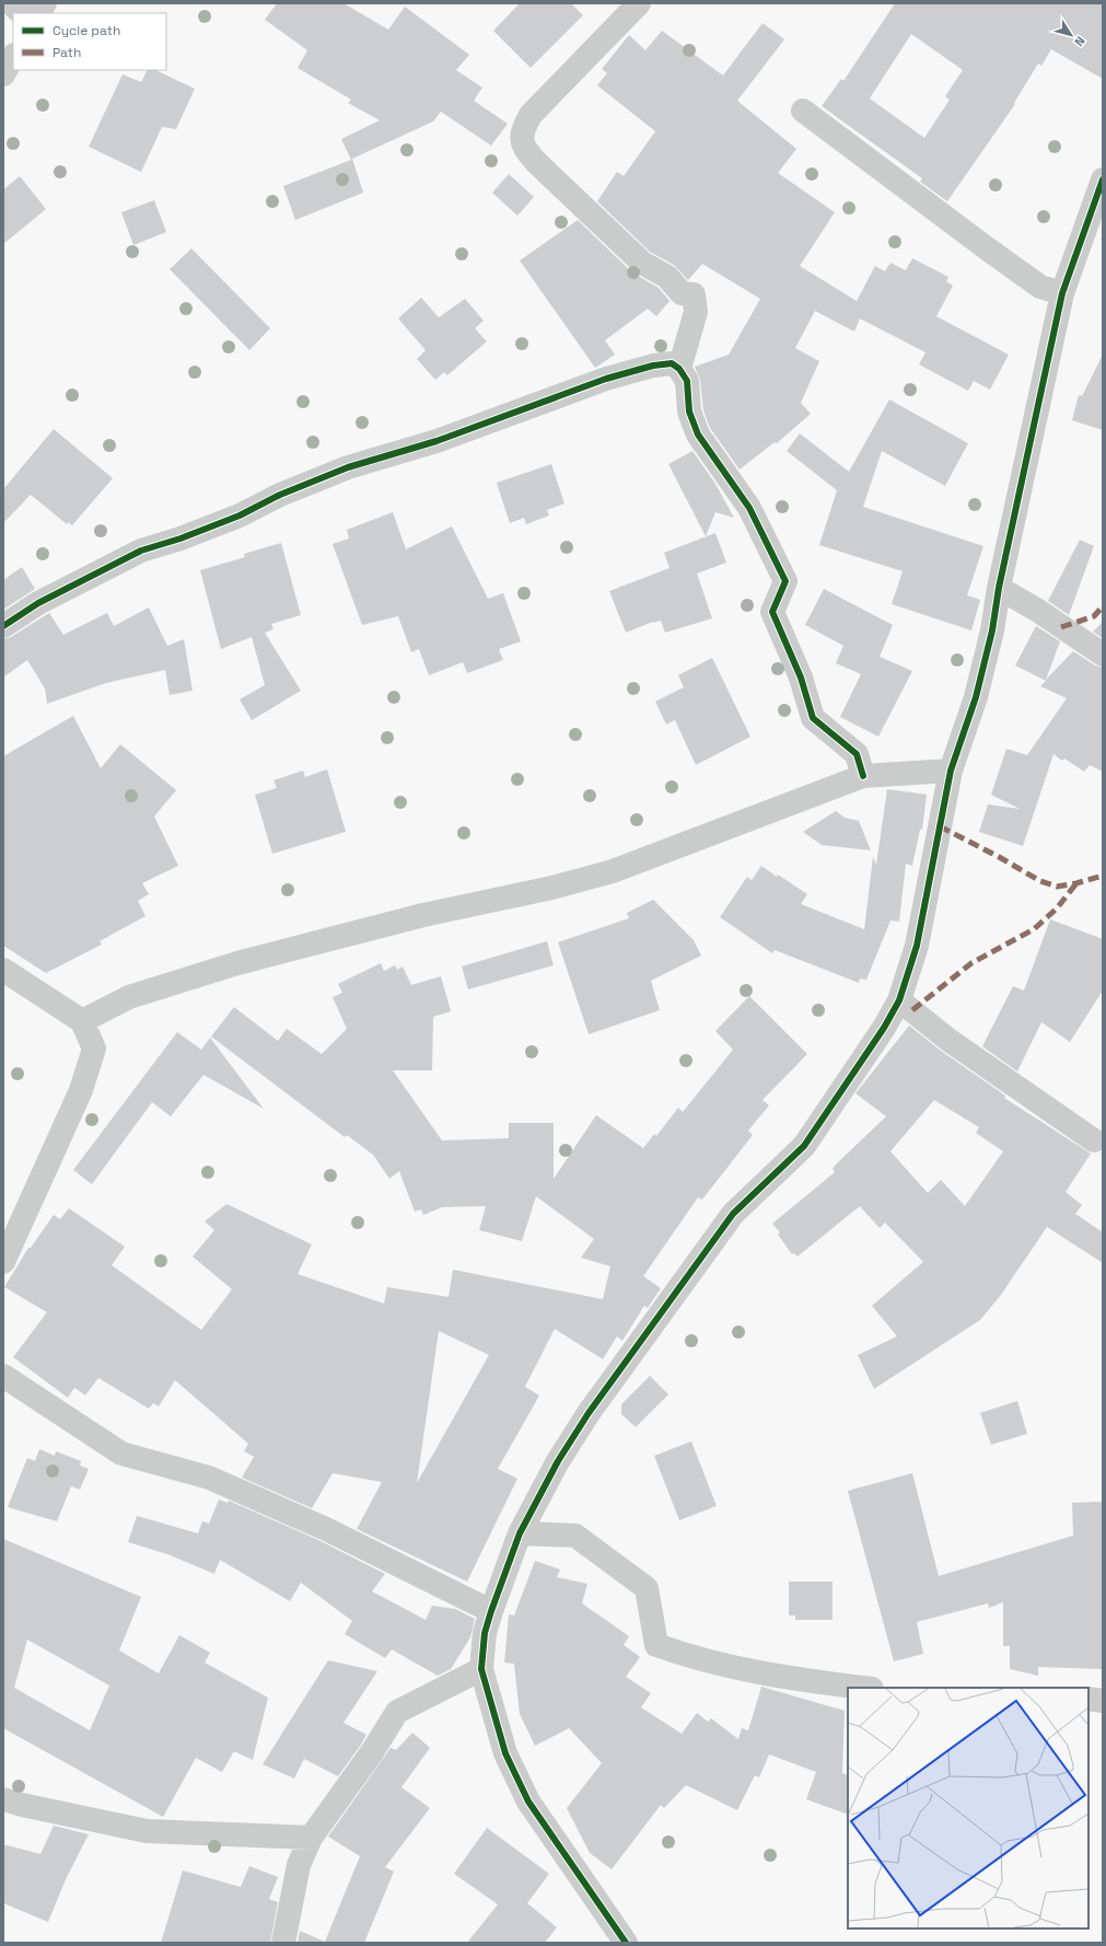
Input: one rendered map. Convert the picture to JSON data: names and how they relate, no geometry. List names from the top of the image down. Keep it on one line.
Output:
{"legend":["Cycle path","Path"],"north":"bottom right"}
